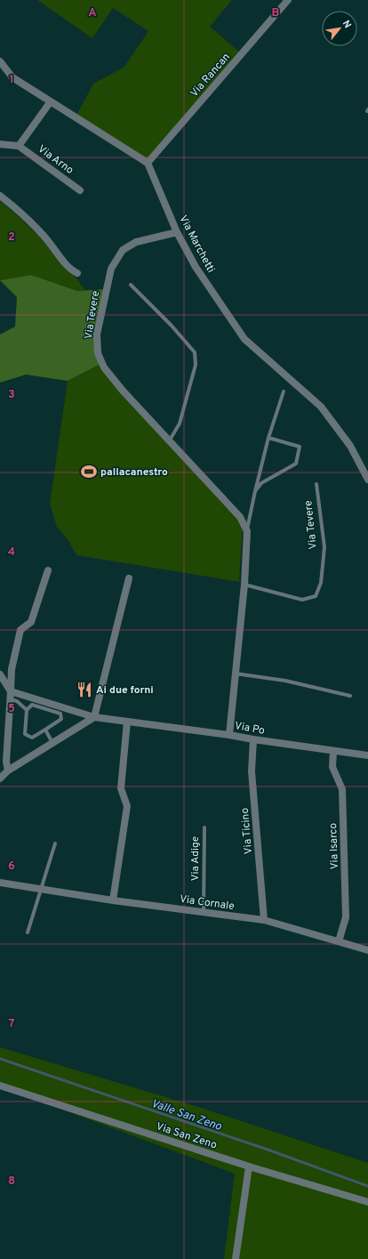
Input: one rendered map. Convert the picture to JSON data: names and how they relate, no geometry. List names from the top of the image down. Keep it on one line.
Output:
{"streets":{"street":["Via Rancan","Via Arno","Via Marchetti","Via Tevere","Via Po","Via Ticino","Via Isarco","Via Cornale","Via San Zeno"],"lane":["Via Adige"]},"crossings":[["Via Rancan","Via Marchetti"],["Via Marchetti","Via Tevere"],["Via Po","Via Ticino"],["Via Po","Via Isarco"],["Via Ticino","Via Cornale"],["Via Isarco","Via Cornale"],["Via Adige","Via Cornale"]],"water":["Valle San Zeno"],"places":{"sports":["pallacanestro"],"restaurant":["Ai due forni"]},"north":"top right","grid":{"columns":["A","B"],"rows":["1","2","3","4","5","6","7","8"]}}
